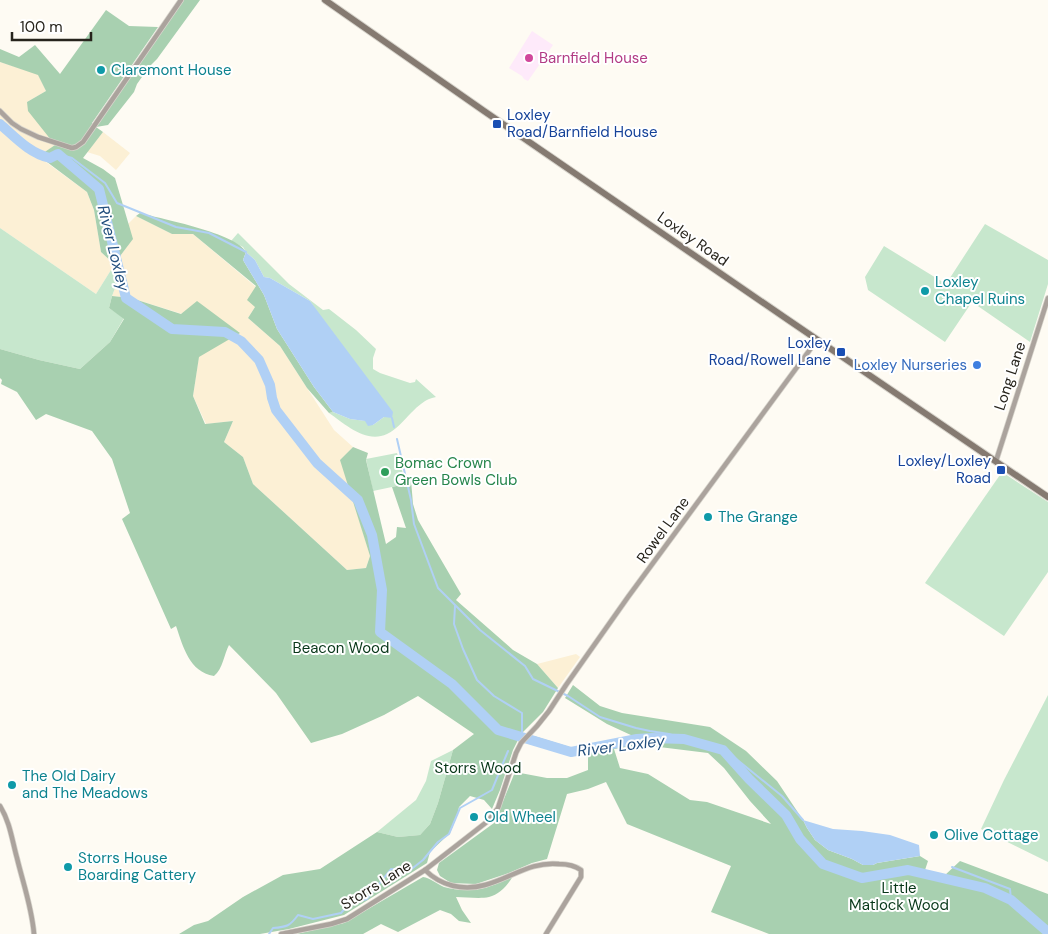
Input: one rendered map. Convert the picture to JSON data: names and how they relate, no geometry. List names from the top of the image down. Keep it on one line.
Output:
{"streets":{"main road":["Loxley Road"],"street":["Long Lane","Rowel Lane","Storrs Lane"]},"crossings":[["Loxley Road","Long Lane"],["Loxley Road","Rowel Lane"],["Rowel Lane","Storrs Lane"]],"water":["River Loxley"],"parks":["Beacon Wood","Storrs Wood","Little Matlock Wood"],"places":{"other":["Barnfield House","Claremont House","Loxley Chapel Ruins","Loxley Nurseries","Bomac Crown Green Bowls Club","The Grange","The Old Dairy and The Meadows","Old Wheel","Olive Cottage","Storrs House Boarding Cattery"],"transit":["Loxley Road/Barnfield House","Loxley Road/Rowell Lane","Loxley/Loxley Road"]},"scale_bar":"100 m"}
